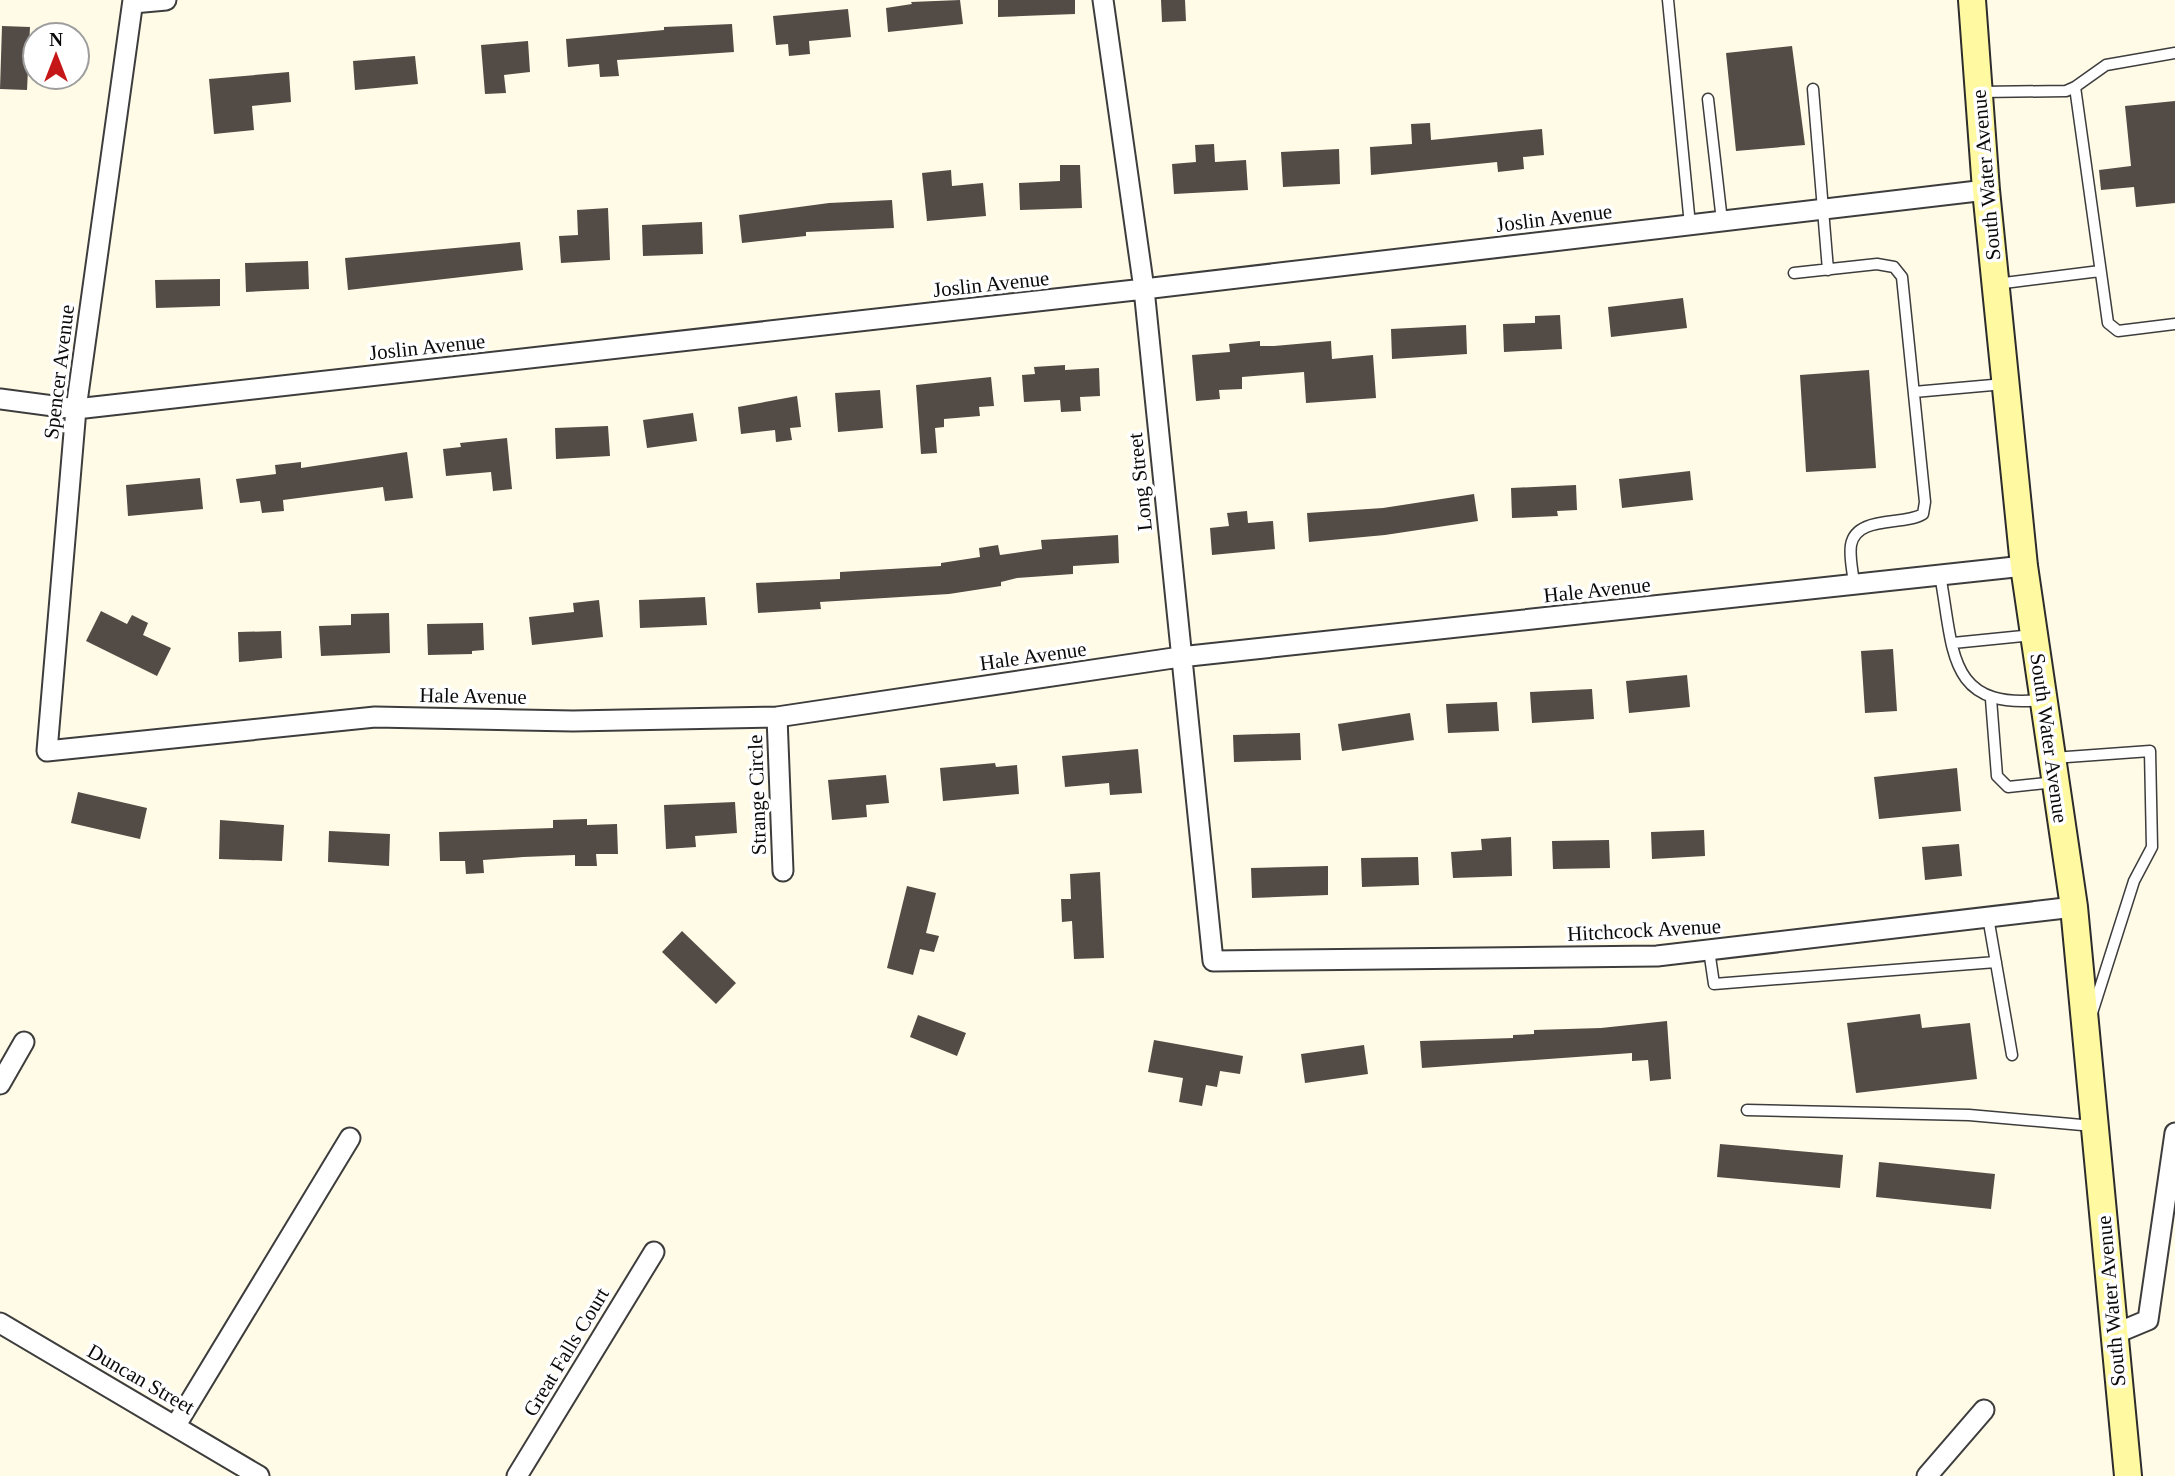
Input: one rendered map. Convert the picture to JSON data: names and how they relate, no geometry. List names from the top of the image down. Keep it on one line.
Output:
{"streets":{"main road":["South Water Avenue"],"street":["Joslin Avenue","Spencer Avenue","Long Street","Hale Avenue","Strange Circle","Hitchcock Avenue","Great Falls Court","Duncan Street"]},"crossings":[["South Water Avenue","Joslin Avenue"],["South Water Avenue","Hale Avenue"],["South Water Avenue","Hitchcock Avenue"],["Joslin Avenue","Spencer Avenue"],["Joslin Avenue","Long Street"],["Spencer Avenue","Hale Avenue"],["Long Street","Hale Avenue"],["Long Street","Hitchcock Avenue"],["Hale Avenue","Strange Circle"]],"north":"top"}
